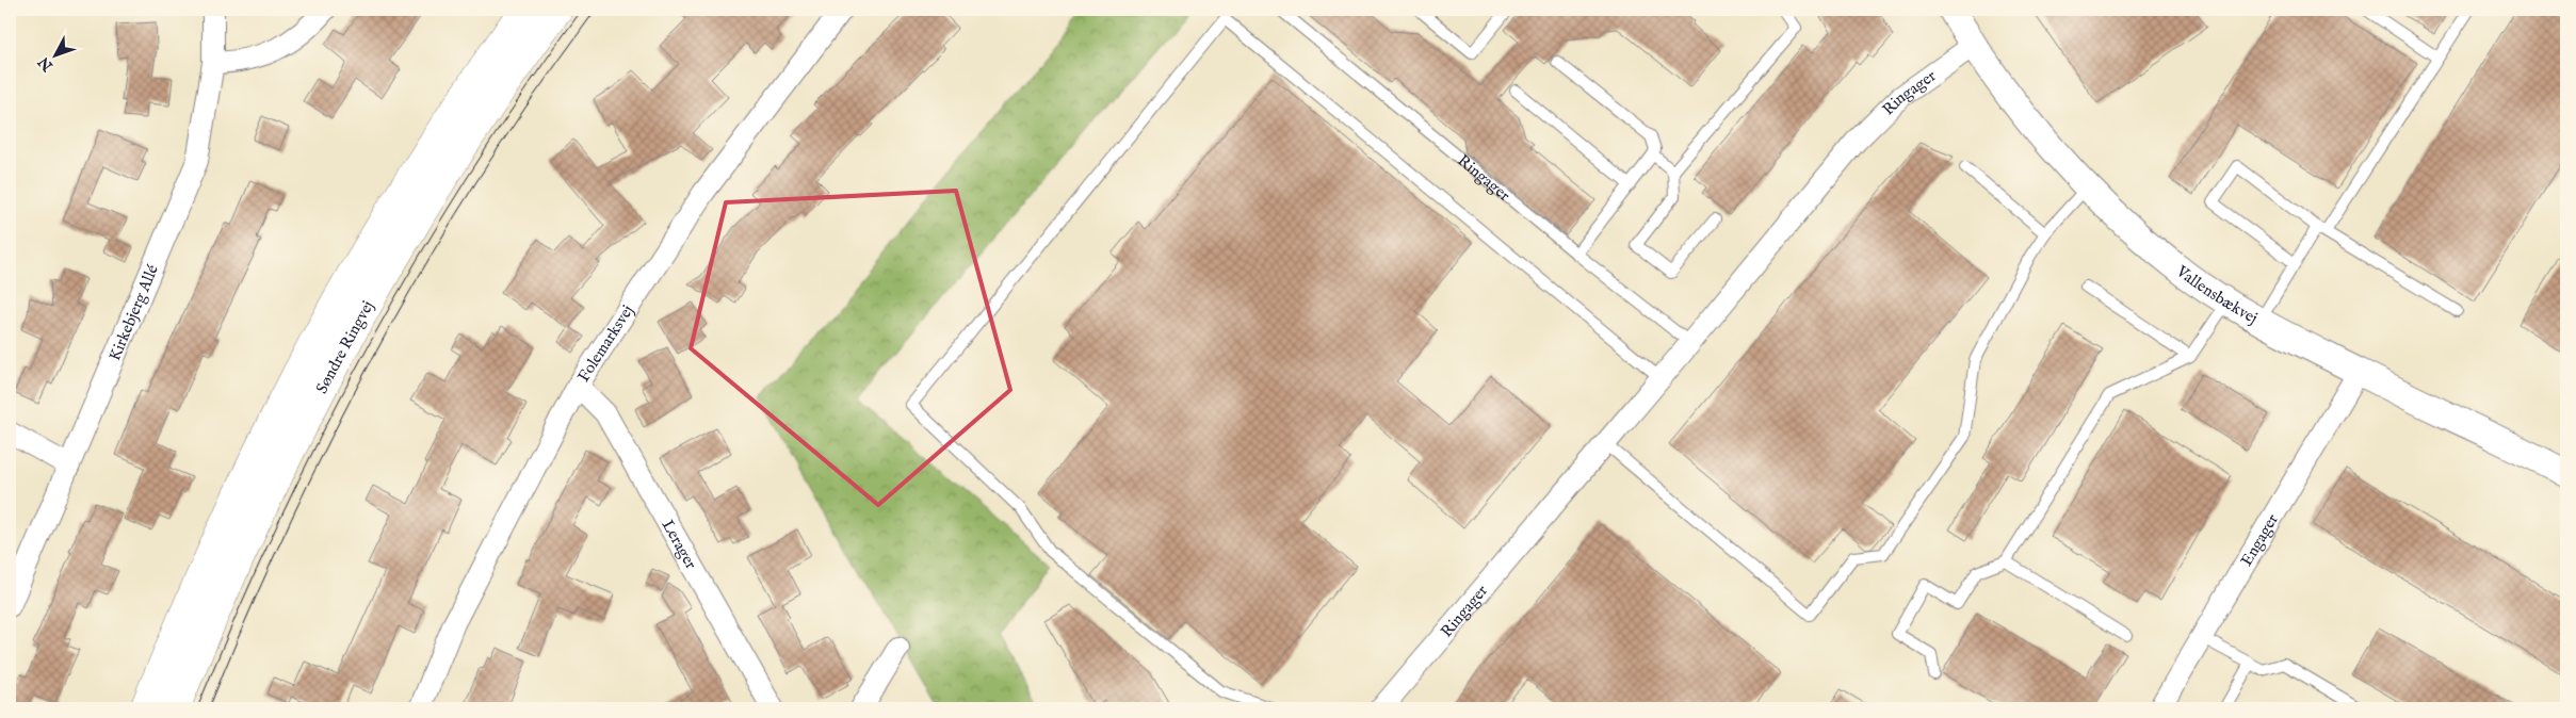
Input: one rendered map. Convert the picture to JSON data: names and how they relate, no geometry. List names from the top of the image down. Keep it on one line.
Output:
{"streets":{"main road":["Søndre Ringvej"],"street":["Ringager","Vallensbækvej","Kirkebjerg Allé","Folemarksvej","Engager","Lerager"]},"crossings":[["Ringager","Vallensbækvej"],["Vallensbækvej","Engager"],["Folemarksvej","Lerager"]],"north":"bottom left"}
